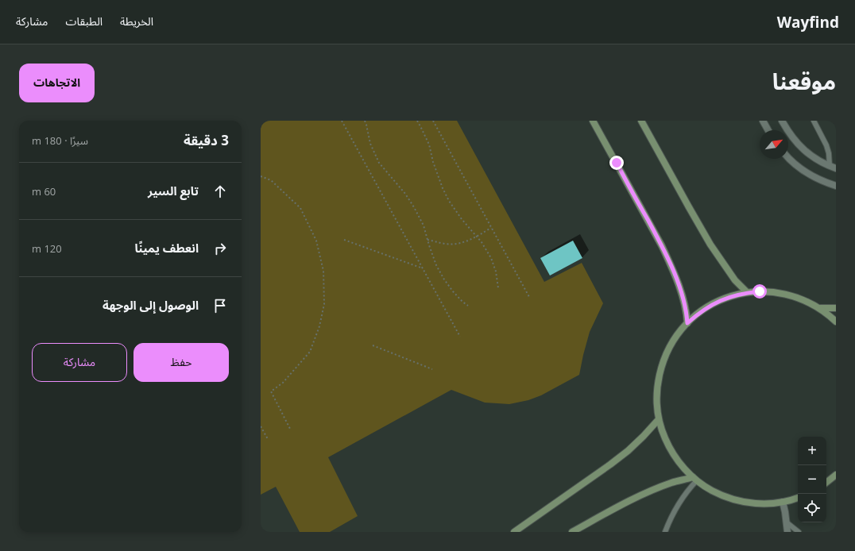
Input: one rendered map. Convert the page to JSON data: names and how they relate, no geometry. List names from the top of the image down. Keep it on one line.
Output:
{"north":"top right","page":{"header":"Wayfind","nav":["الخريطة","الطبقات","مشاركة"],"title":"موقعنا","buttons":["الاتجاهات",["حفظ","مشاركة"]],"heading":["3 دقيقة","سيرًا · 180 m"],"list":[["تابع السير","60 m"],["انعطف يمينًا","120 m"],"الوصول إلى الوجهة"],"map_buttons":["+","−"]}}
